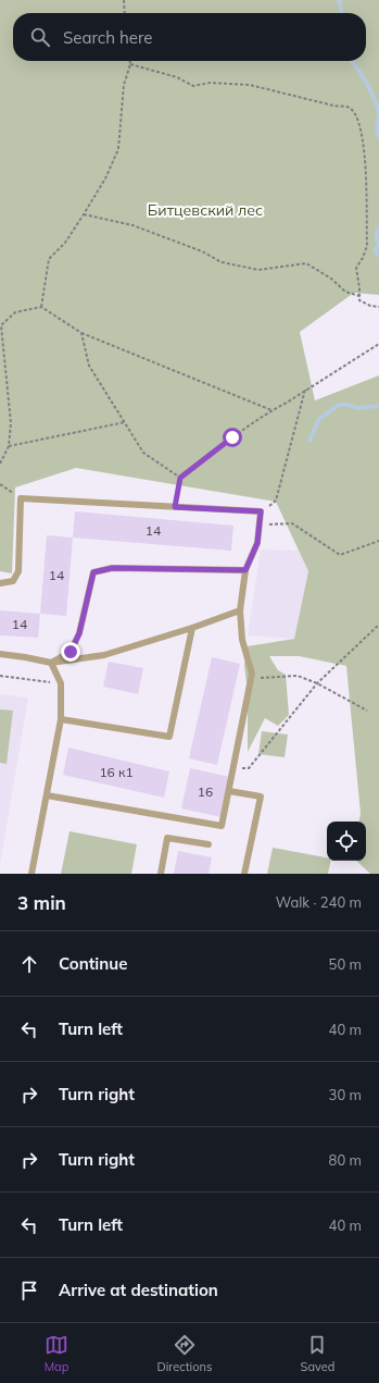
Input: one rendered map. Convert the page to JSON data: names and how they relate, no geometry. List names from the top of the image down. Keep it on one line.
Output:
{"parks":["Битцевский лес"],"house_numbers":["14","14","14","16 к1","16"],"page":{"search":"Search here","heading":["3 min","Walk · 240 m"],"list":[["Continue","50 m"],["Turn left","40 m"],["Turn right","30 m"],["Turn right","80 m"],["Turn left","40 m"],"Arrive at destination"],"nav":["Map","Directions","Saved"]}}
